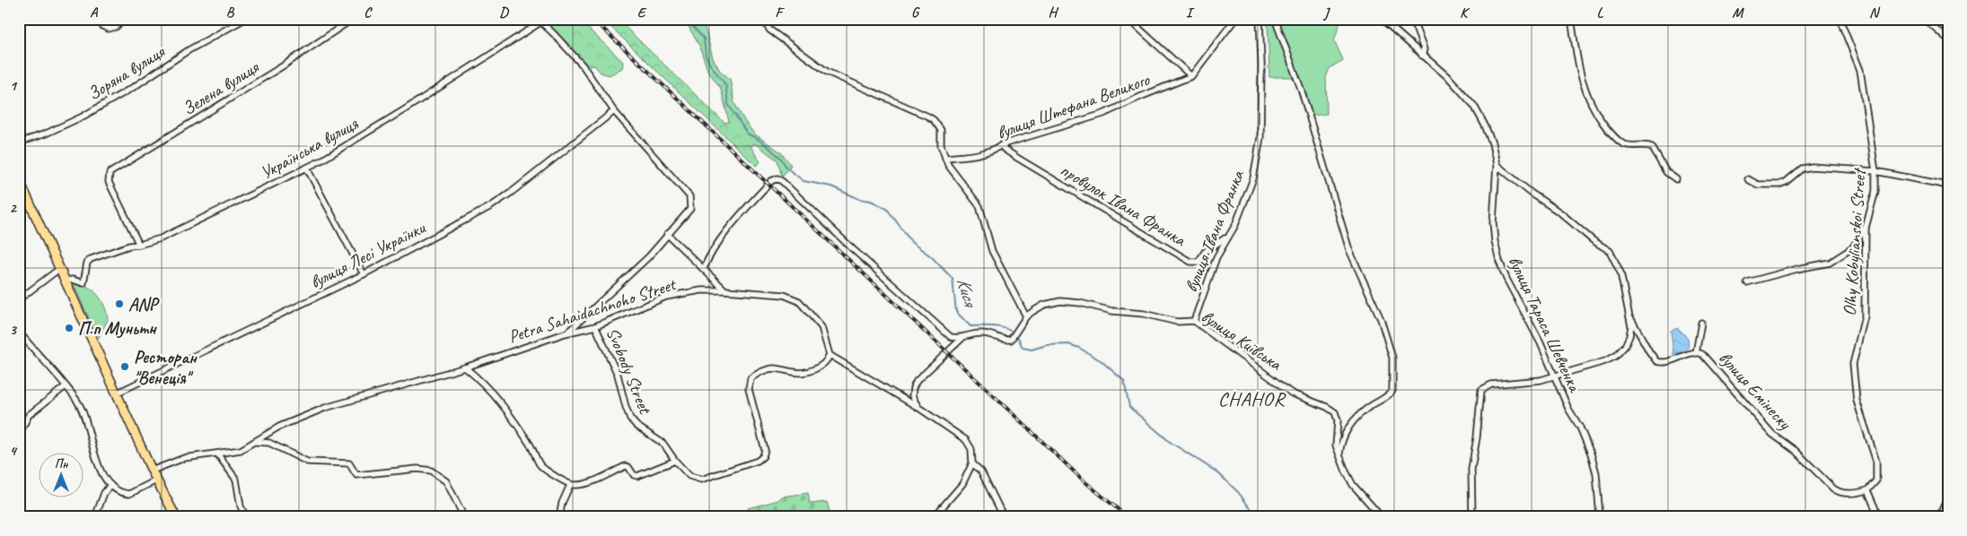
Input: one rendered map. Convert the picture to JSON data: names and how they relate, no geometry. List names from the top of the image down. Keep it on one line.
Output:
{"streets":{"street":["Зоряна вулиця","Зелена вулиця","вулиця Штефана Великого","Українська вулиця","провулок Івана Франка","вулиця Івана Франка","Olhy Kobylianskoi Street","вулиця Лесі Українки","Petra Sahaidachnoho Street","вулиця Тараса Шевченка","вулиця Київська","Svobody Street","вулиця Емінеску"]},"crossings":[["Зелена вулиця","Українська вулиця"],["вулиця Штефана Великого","провулок Івана Франка"],["провулок Івана Франка","вулиця Івана Франка"],["вулиця Івана Франка","вулиця Київська"],["Olhy Kobylianskoi Street","вулиця Емінеску"],["Petra Sahaidachnoho Street","Svobody Street"]],"districts":["CHAHOR"],"water":["Кися"],"places":["ANP","П.п Муньтн","Ресторан \"Венеція\""],"north":"top","grid":{"columns":["A","B","C","D","E","F","G","H","I","J","K","L","M","N"],"rows":["1","2","3","4"]}}
